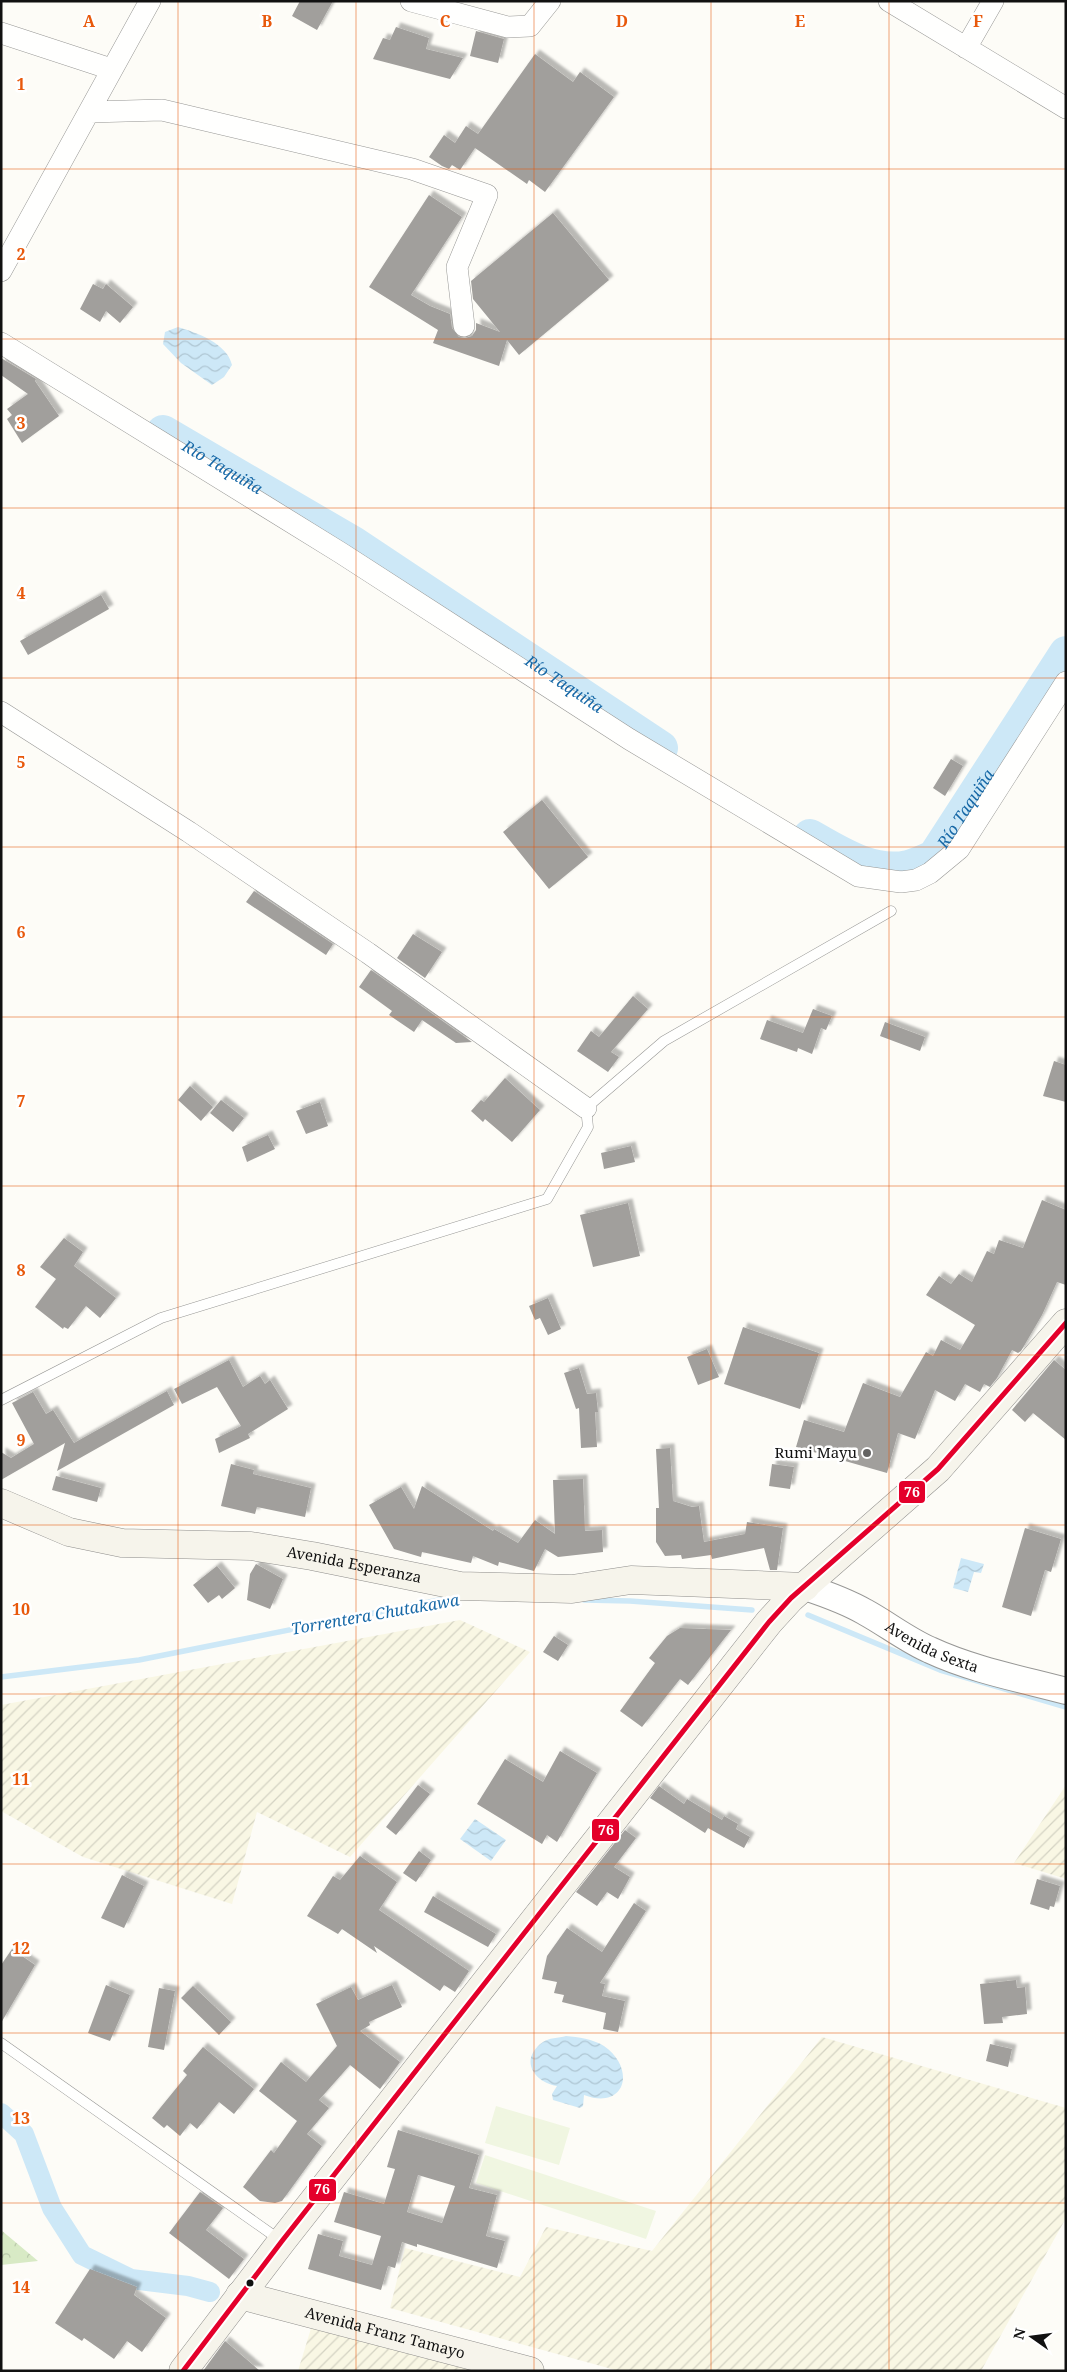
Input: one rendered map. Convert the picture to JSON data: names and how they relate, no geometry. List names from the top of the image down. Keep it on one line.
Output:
{"streets":{"main road":["Avenida Esperanza","Avenida Franz Tamayo"],"street":["Avenida Sexta"]},"crossings":[["Avenida Esperanza","Avenida Sexta"]],"water":["Río Taquiña","Torrentera Chutakawa"],"places":["Rumi Mayu"],"lines":["transit line 76"],"north":"left","grid":{"columns":["A","B","C","D","E","F"],"rows":["1","2","3","4","5","6","7","8","9","10","11","12","13","14"]}}
